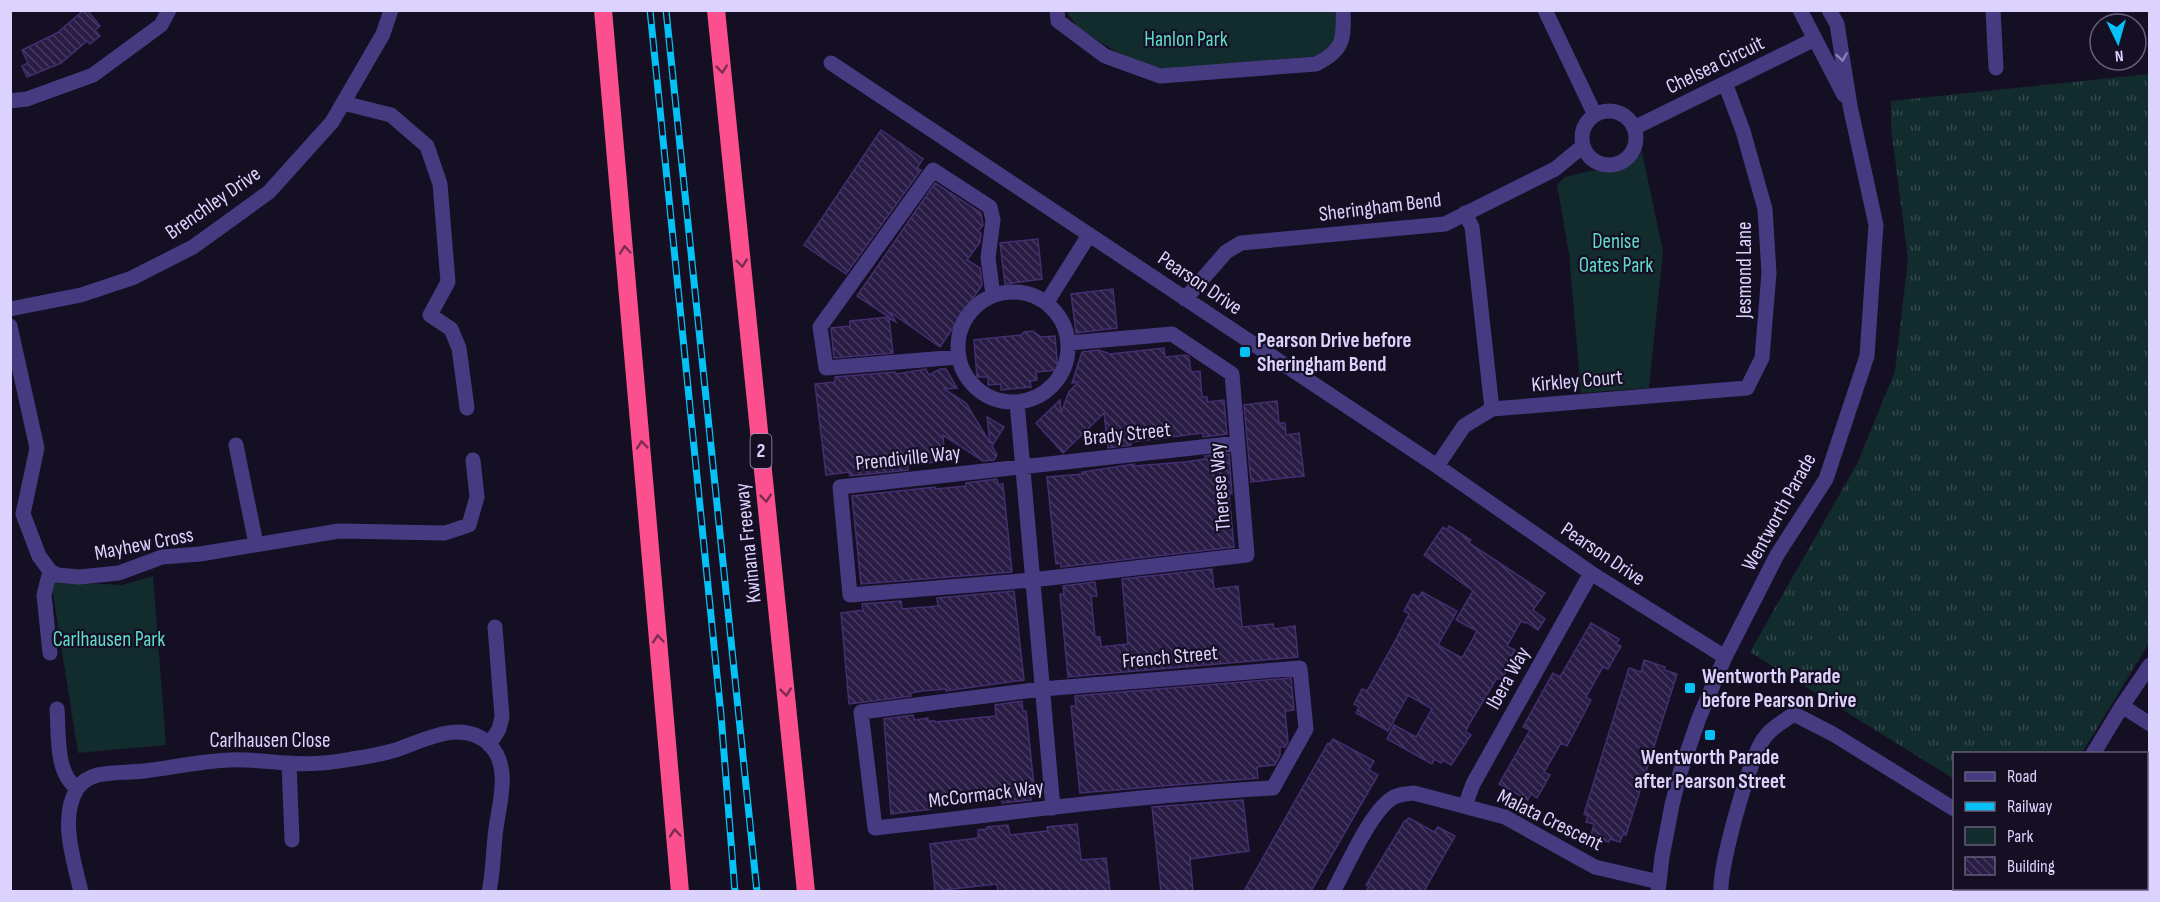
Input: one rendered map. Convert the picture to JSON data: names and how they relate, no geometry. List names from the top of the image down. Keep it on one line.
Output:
{"streets":{"highway":["2","Kwinana Freeway"],"street":["Chelsea Circuit","Brenchley Drive","Sheringham Bend","Jesmond Lane","Pearson Drive","Kirkley Court","Brady Street","Prendiville Way","Therese Way","Wentworth Parade","Mayhew Cross","French Street","Ibera Way","Carlhausen Close","McCormack Way","Malata Crescent"]},"crossings":[["Chelsea Circuit","Sheringham Bend"],["Chelsea Circuit","Jesmond Lane"],["Chelsea Circuit","Wentworth Parade"],["Sheringham Bend","Pearson Drive"],["Jesmond Lane","Kirkley Court"],["Pearson Drive","Kirkley Court"],["Pearson Drive","Wentworth Parade"],["Pearson Drive","Ibera Way"],["Brady Street","Prendiville Way"],["Brady Street","Therese Way"],["Prendiville Way","Therese Way"],["Wentworth Parade","Malata Crescent"],["French Street","McCormack Way"],["Ibera Way","Malata Crescent"]],"parks":["Hanlon Park","Denise Oates Park","Carlhausen Park"],"places":{"transit":["Pearson Drive before Sheringham Bend","Wentworth Parade before Pearson Drive","Wentworth Parade after Pearson Street"]},"legend":["Road","Railway","Park","Building"],"north":"bottom"}
